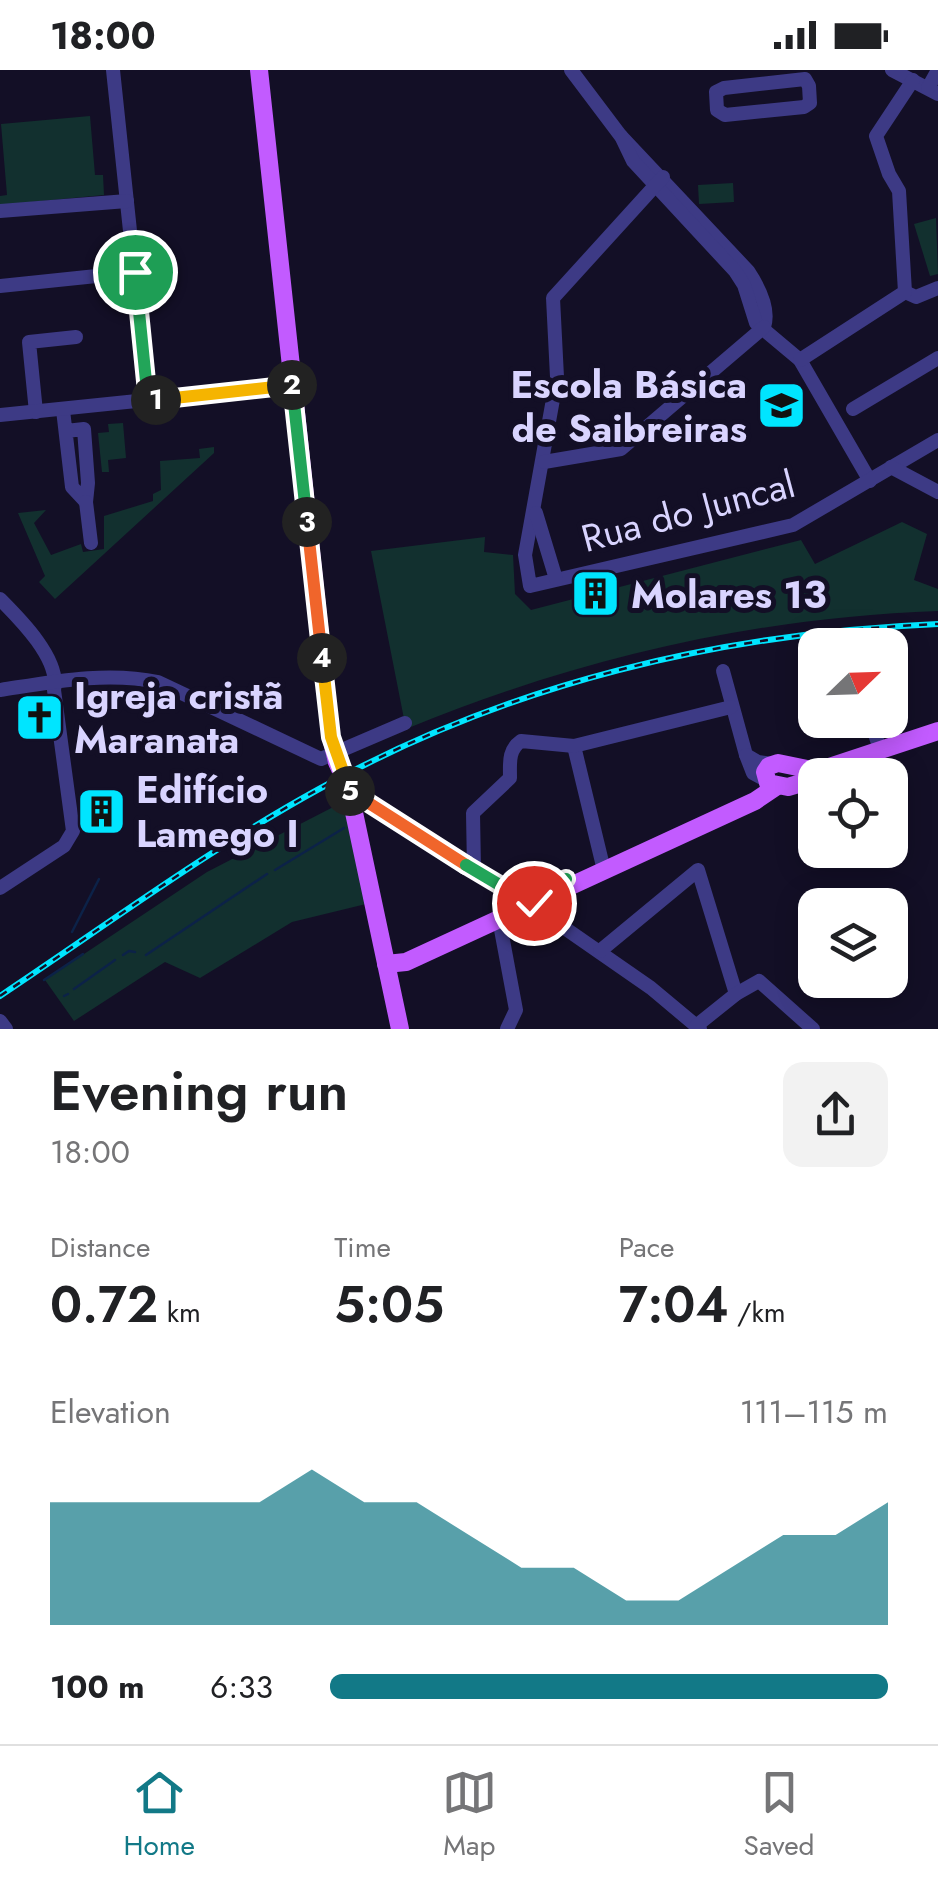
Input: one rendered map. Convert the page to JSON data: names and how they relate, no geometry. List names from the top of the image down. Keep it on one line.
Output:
{"streets":{"street":["Rua do Juncal"]},"places":{"school or university":["Escola Básica de Saibreiras"],"building":["Molares 13","Edifício Lamego I"],"church":["Igreja cristã Maranata"]},"north":"top right","page":{"status":"18:00","pins":["2","1","3","4","5"],"heading":["Evening run","18:00"],"stats":[["Distance","0.72 km"],["Time","5:05"],["Pace","7:04 /km"]],"chart":["Elevation","111–115 m"],"list":[{"name":"100 m","note":"6:33"}],"tabs":["Home","Map","Saved"]}}
